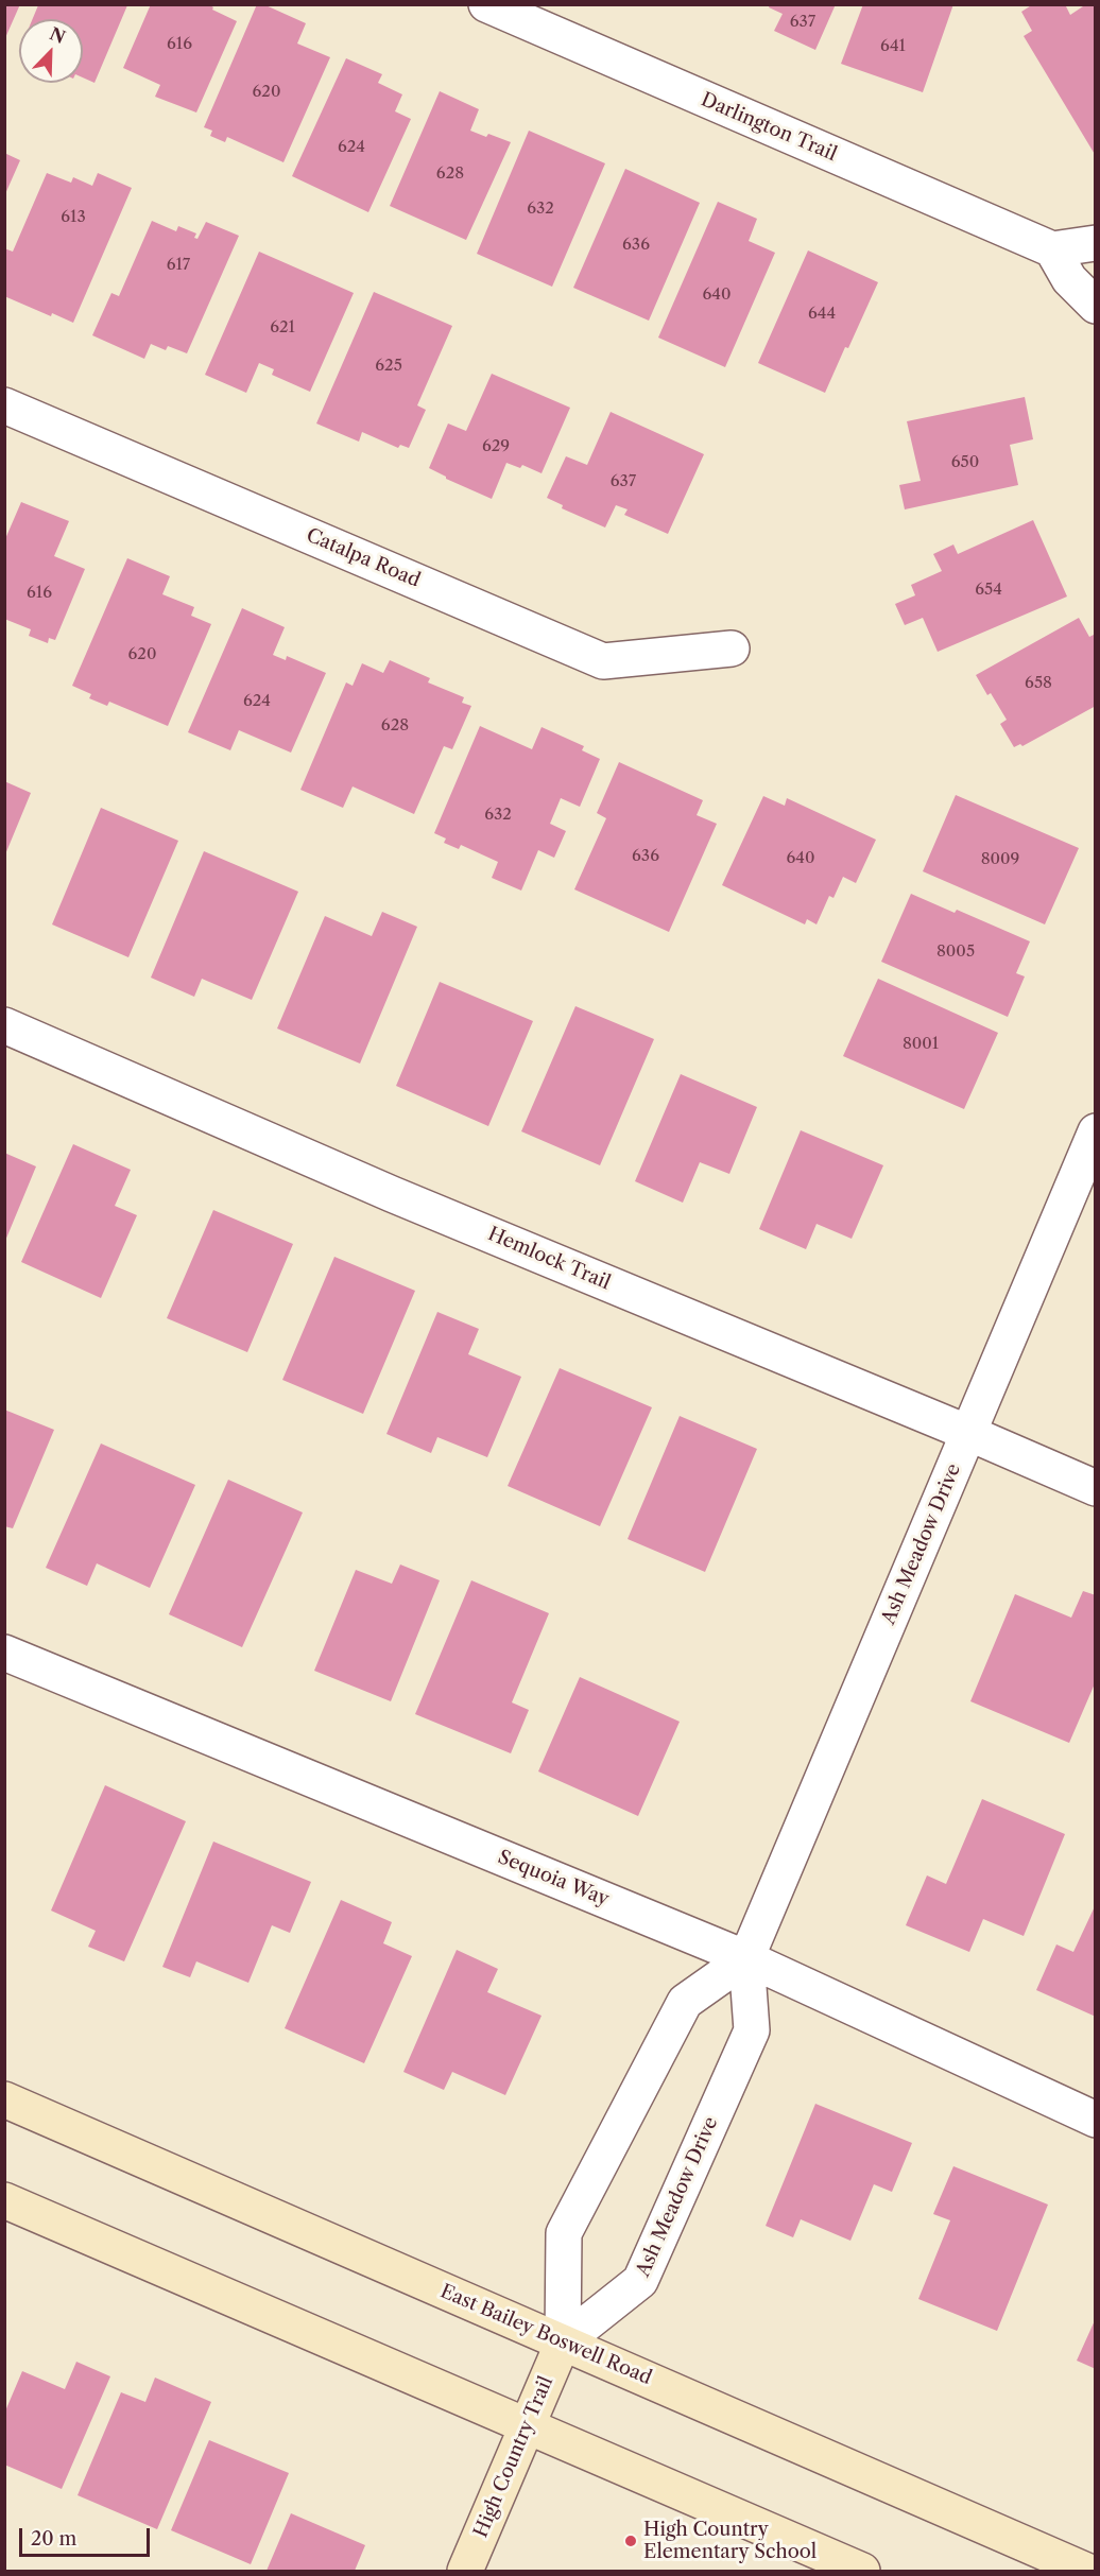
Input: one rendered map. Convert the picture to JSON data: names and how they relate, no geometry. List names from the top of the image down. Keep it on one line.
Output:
{"streets":{"main road":["East Bailey Boswell Road","High Country Trail"],"street":["Darlington Trail","Catalpa Road","Hemlock Trail","Ash Meadow Drive","Sequoia Way"]},"crossings":[["Hemlock Trail","Ash Meadow Drive"],["Ash Meadow Drive","Sequoia Way"],["Ash Meadow Drive","East Bailey Boswell Road"],["Ash Meadow Drive","High Country Trail"],["East Bailey Boswell Road","High Country Trail"]],"places":["High Country Elementary School"],"house_numbers":["637","616","641","620","624","628","632","613","636","617","640","644","621","625","629","650","637","654","616","620","658","624","628","632","636","640","8009","8005","8001"],"scale_bar":"20 m","north":"top right"}
